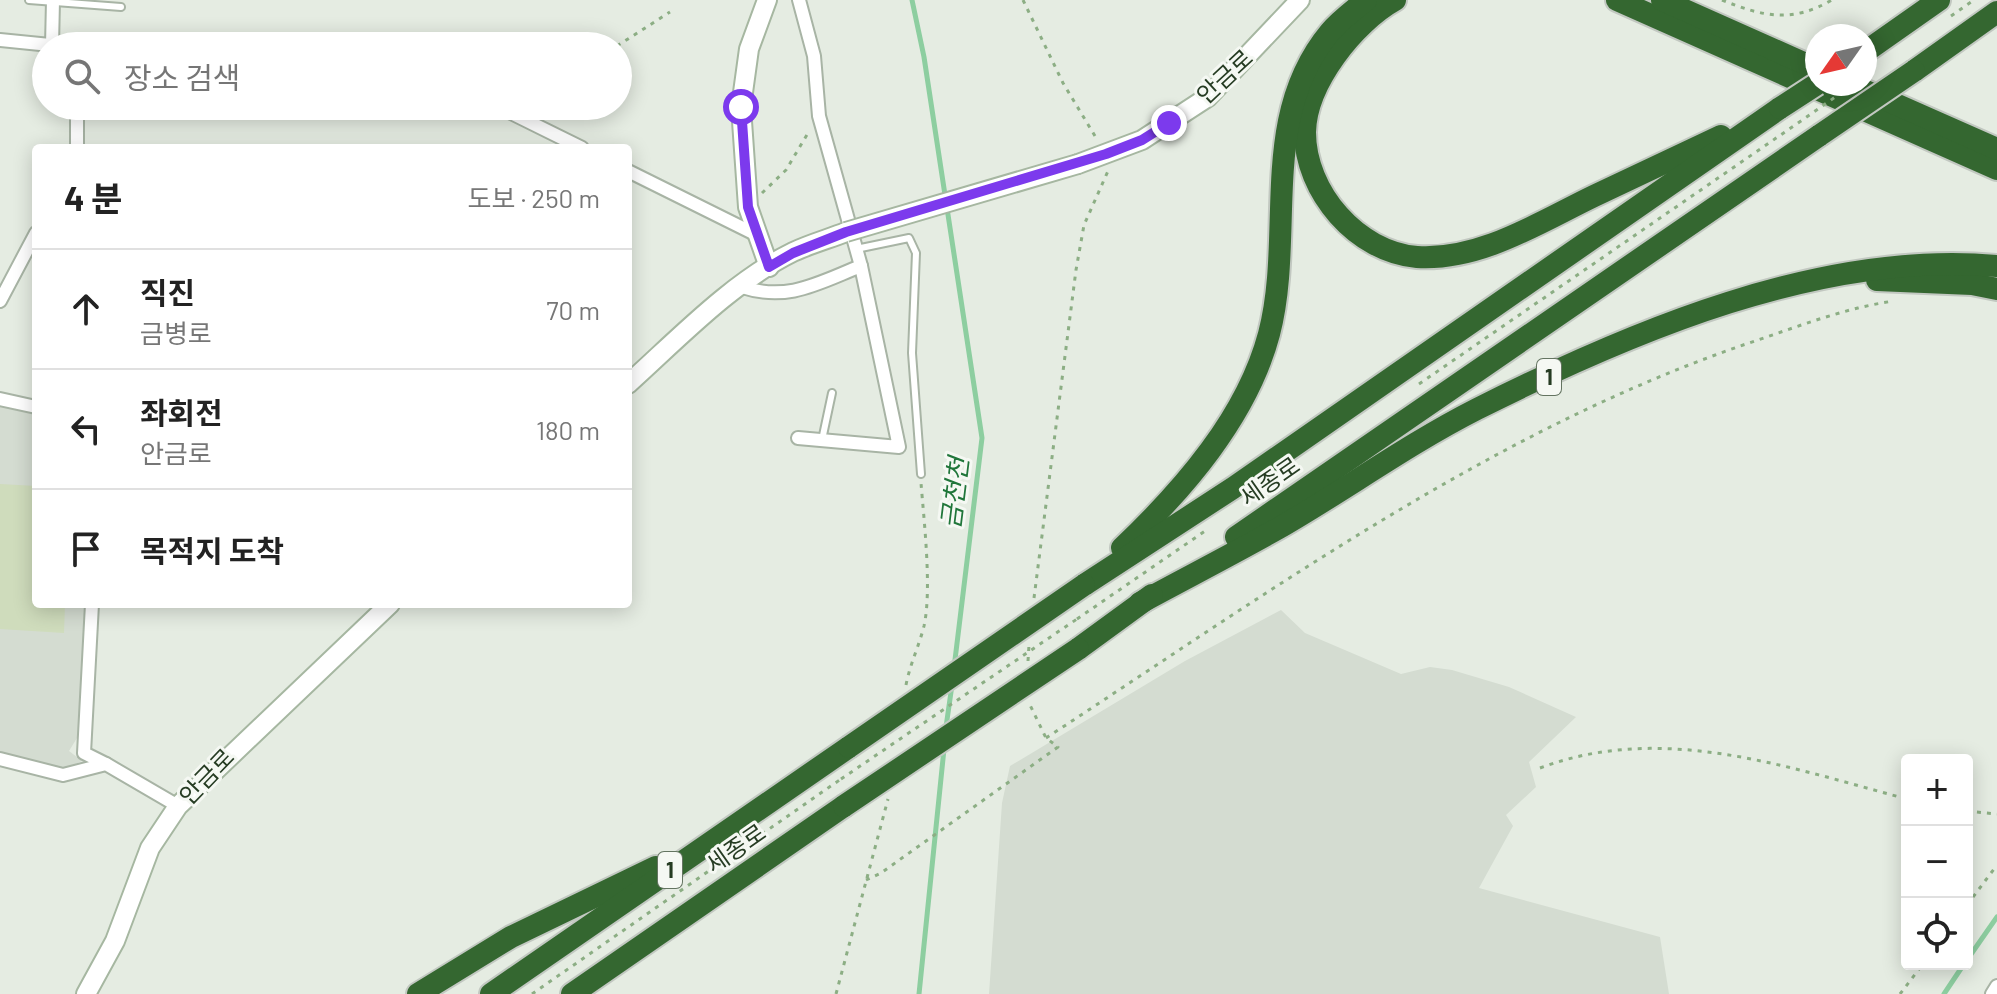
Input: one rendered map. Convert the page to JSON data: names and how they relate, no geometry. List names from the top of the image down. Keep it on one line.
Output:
{"streets":{"highway":["1","세종로"],"street":["안금로"]},"crossings":[["1","세종로"]],"water":["금천천"],"north":"bottom left","page":{"search":"장소 검색","heading":["4 분","도보 · 250 m"],"list":[["직진","금병로","70 m"],["좌회전","안금로","180 m"],"목적지 도착"],"map_buttons":["+","−"]}}
